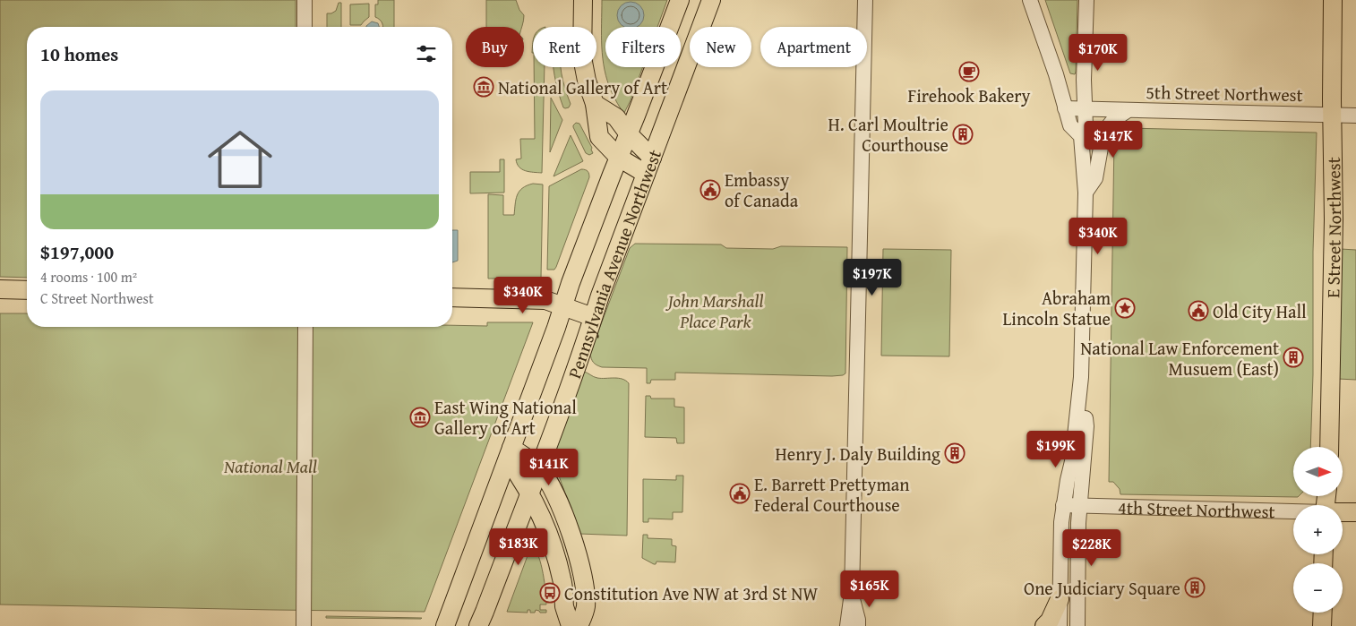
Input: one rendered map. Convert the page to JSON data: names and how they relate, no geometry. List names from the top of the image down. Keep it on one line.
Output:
{"streets":{"main road":["E Street Northwest","Pennsylvania Avenue Northwest","4th Street Northwest"],"street":["5th Street Northwest"]},"crossings":[["5th Street Northwest","E Street Northwest"]],"parks":["John Marshall Place Park","National Mall"],"places":{"cafe":["Firehook Bakery"],"museum":["National Gallery of Art","East Wing National Gallery of Art"],"building":["H. Carl Moultrie Courthouse","National Law Enforcement Musuem (East)","Henry J. Daly Building","One Judiciary Square"],"public building":["Embassy of Canada","Old City Hall","E. Barrett Prettyman Federal Courthouse"],"place":["Abraham Lincoln Statue"],"bus stop":["Constitution Ave NW at 3rd St NW"]},"north":"right","page":{"chip":["Buy","Rent","Filters","New","Apartment"],"heading":"10 homes","price":["$170K","$147K","$340K","$197K","$340K","$199K","$141K","$183K","$228K","$165K"],"list":[{"name":"$197,000","note":"4 rooms · 100 m² · C Street Northwest"}],"map_buttons":["+","−"]}}
